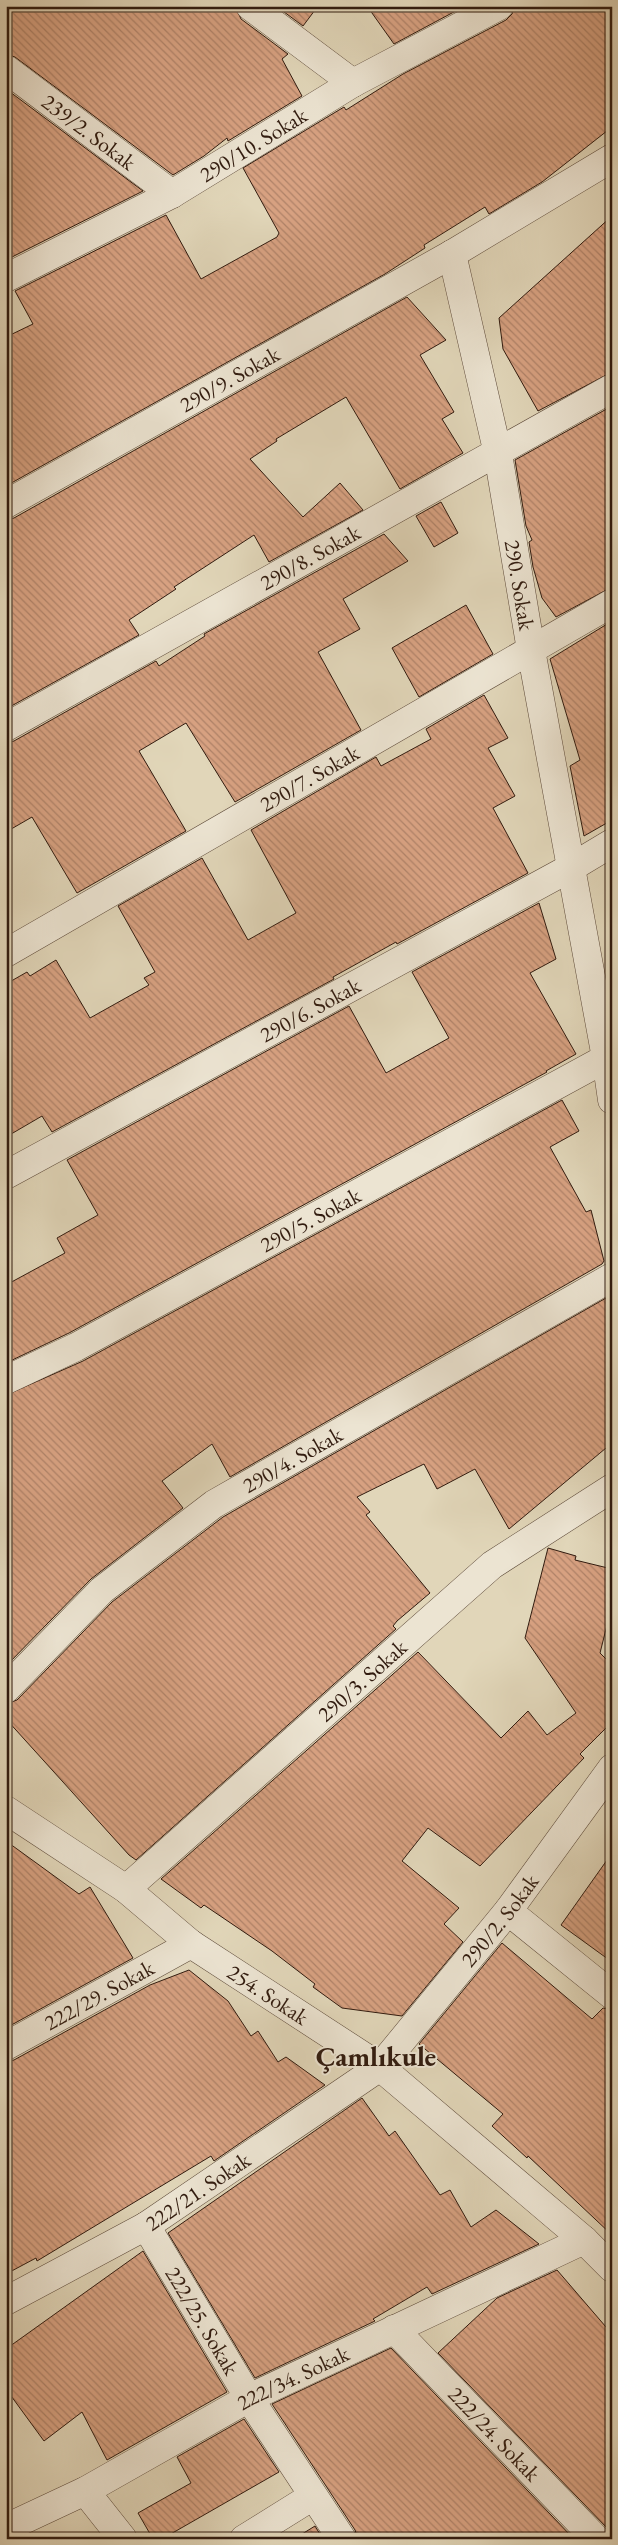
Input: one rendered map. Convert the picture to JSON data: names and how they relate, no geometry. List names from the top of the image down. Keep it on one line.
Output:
{"streets":{"street":["239/2. Sokak","290/10. Sokak","290/9. Sokak","290/8. Sokak","290. Sokak","290/7. Sokak","290/6. Sokak","290/5. Sokak","290/4. Sokak","290/3. Sokak","290/2. Sokak","254. Sokak","222/29. Sokak","222/21. Sokak","222/25. Sokak","222/34. Sokak","222/24. Sokak"]},"crossings":[["239/2. Sokak","290/10. Sokak"],["290/9. Sokak","290. Sokak"],["290/8. Sokak","290. Sokak"],["290. Sokak","290/7. Sokak"],["290. Sokak","290/6. Sokak"],["290. Sokak","290/5. Sokak"],["290/3. Sokak","254. Sokak"],["290/2. Sokak","254. Sokak"],["290/2. Sokak","222/21. Sokak"],["254. Sokak","222/29. Sokak"],["254. Sokak","222/21. Sokak"],["254. Sokak","222/34. Sokak"],["222/21. Sokak","222/25. Sokak"],["222/25. Sokak","222/34. Sokak"],["222/34. Sokak","222/24. Sokak"]],"districts":["Çamlıkule"]}
